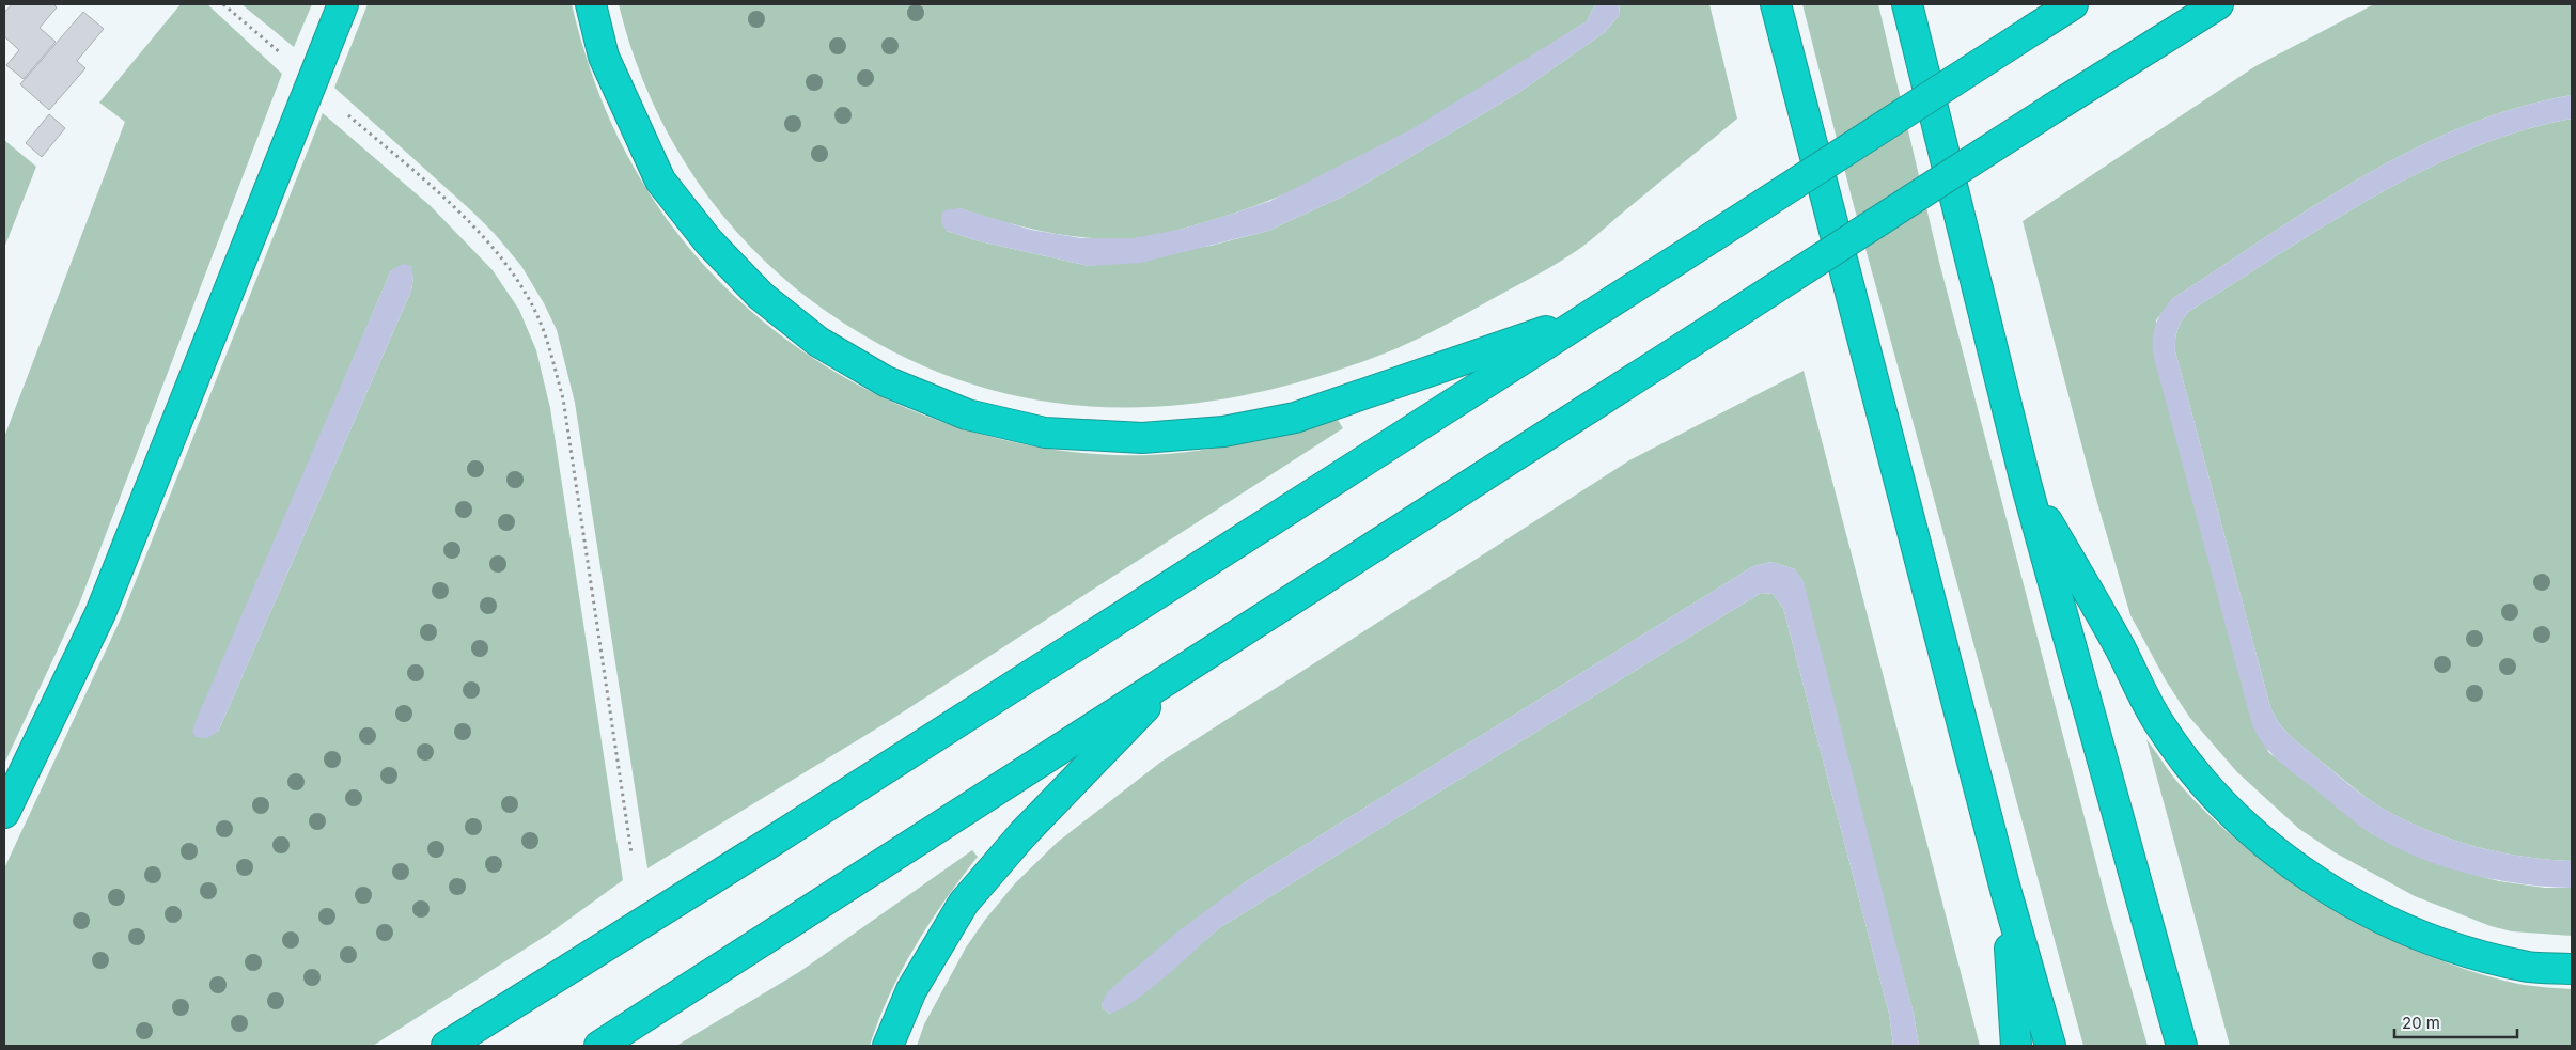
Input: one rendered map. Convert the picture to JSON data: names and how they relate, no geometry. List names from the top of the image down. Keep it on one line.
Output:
{"scale_bar":"20 m"}
